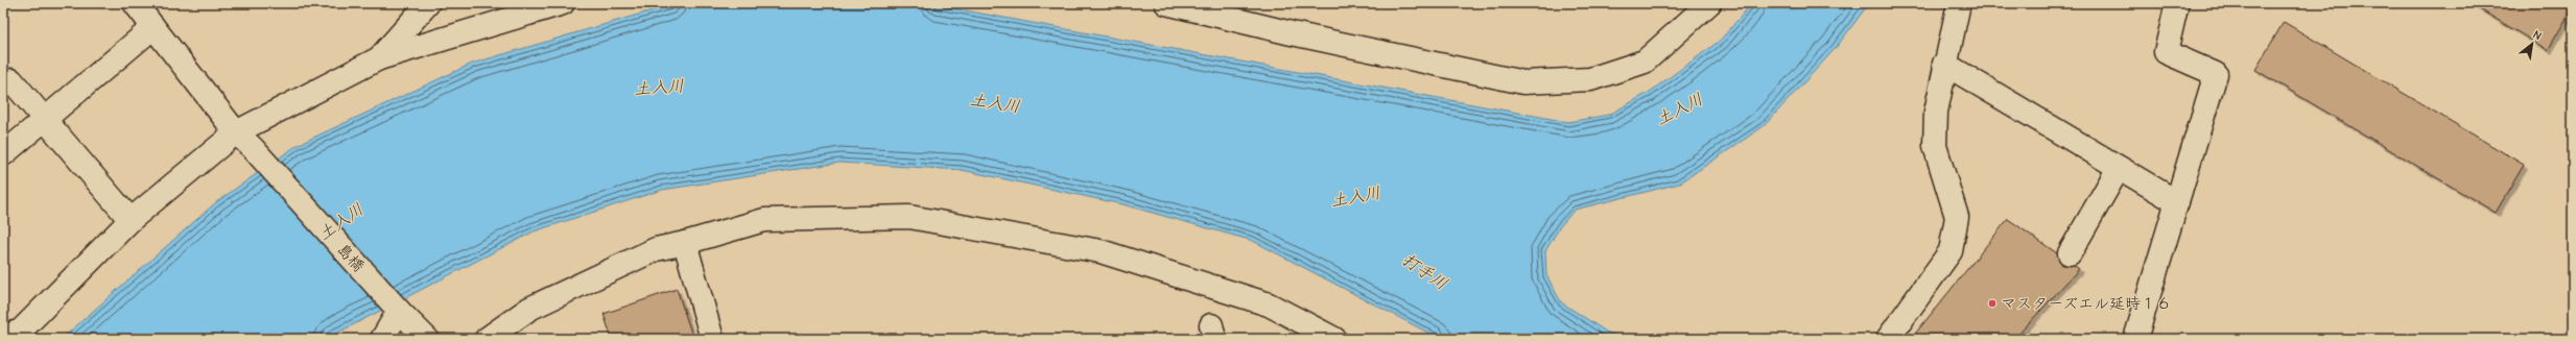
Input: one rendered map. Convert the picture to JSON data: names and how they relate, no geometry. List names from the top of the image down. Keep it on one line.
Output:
{"streets":{"street":["島橋"]},"water":["土入川","打手川"],"places":["マスターズエル延時１６"],"north":"top right"}
